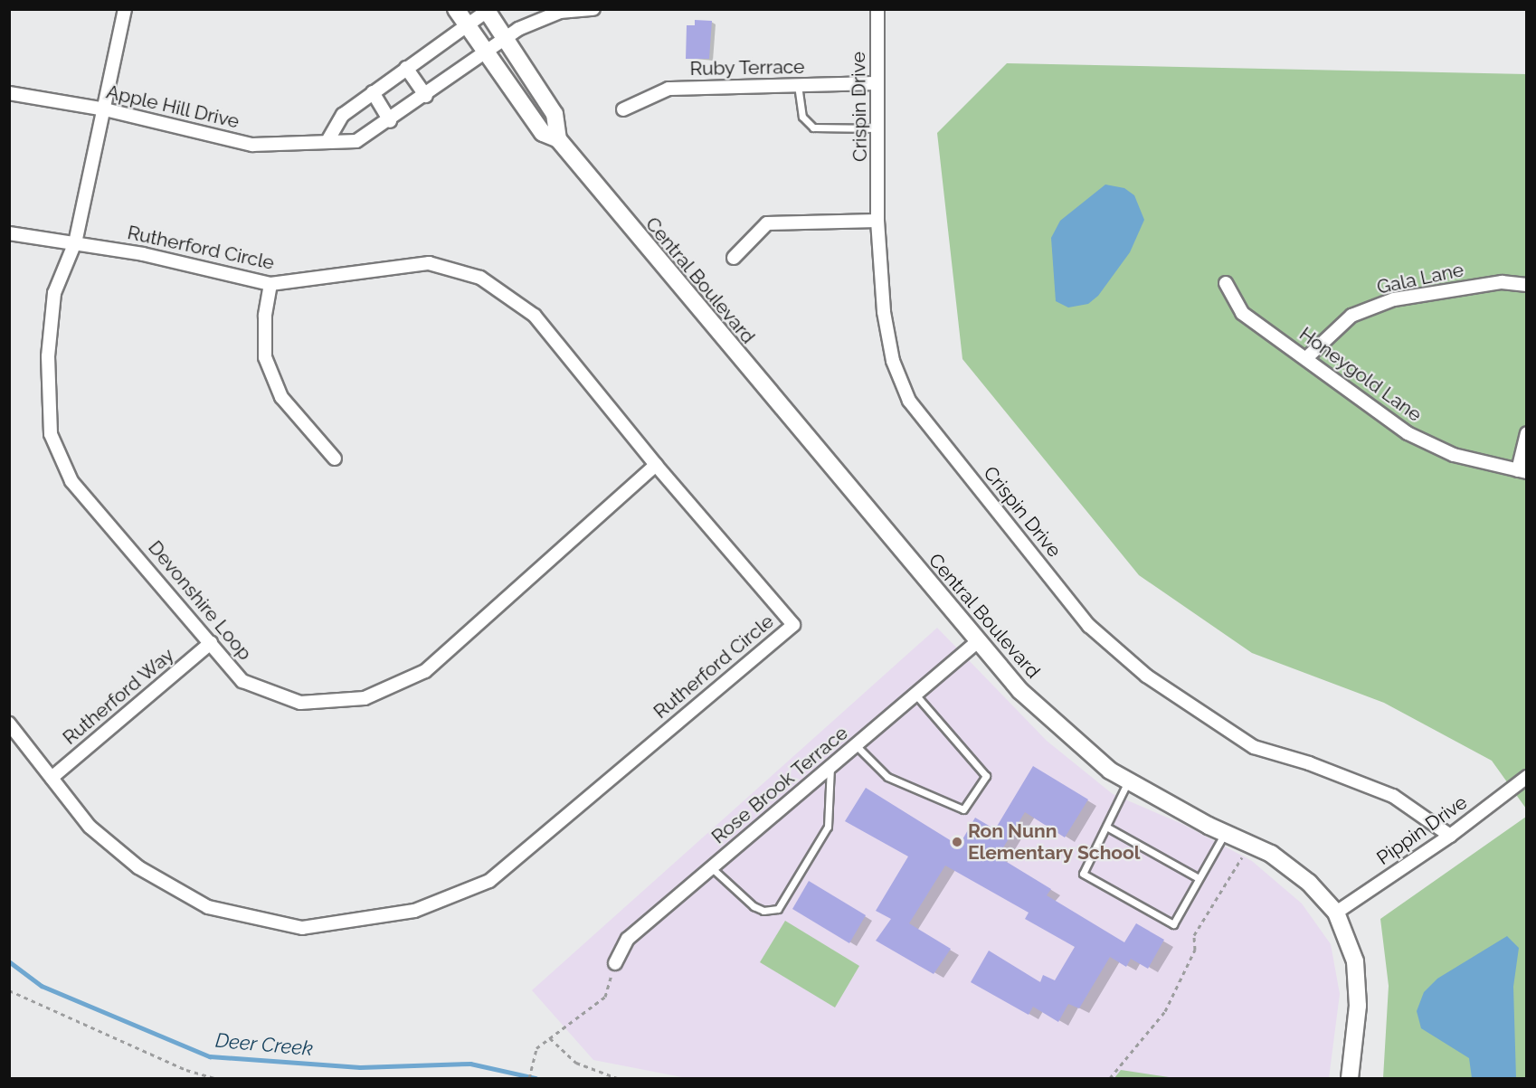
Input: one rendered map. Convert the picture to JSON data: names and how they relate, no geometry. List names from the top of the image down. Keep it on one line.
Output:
{"streets":{"street":["Ruby Terrace","Apple Hill Drive","Crispin Drive","Rutherford Circle","Gala Lane","Central Boulevard","Honeygold Lane","Devonshire Loop","Rutherford Way","Rose Brook Terrace","Pippin Drive"]},"crossings":[["Ruby Terrace","Crispin Drive"],["Apple Hill Drive","Central Boulevard"],["Apple Hill Drive","Devonshire Loop"],["Crispin Drive","Pippin Drive"],["Rutherford Circle","Devonshire Loop"],["Rutherford Circle","Rutherford Way"],["Gala Lane","Honeygold Lane"],["Central Boulevard","Rose Brook Terrace"],["Central Boulevard","Pippin Drive"],["Devonshire Loop","Rutherford Way"]],"water":["Deer Creek"],"places":["Ron Nunn Elementary School"]}
